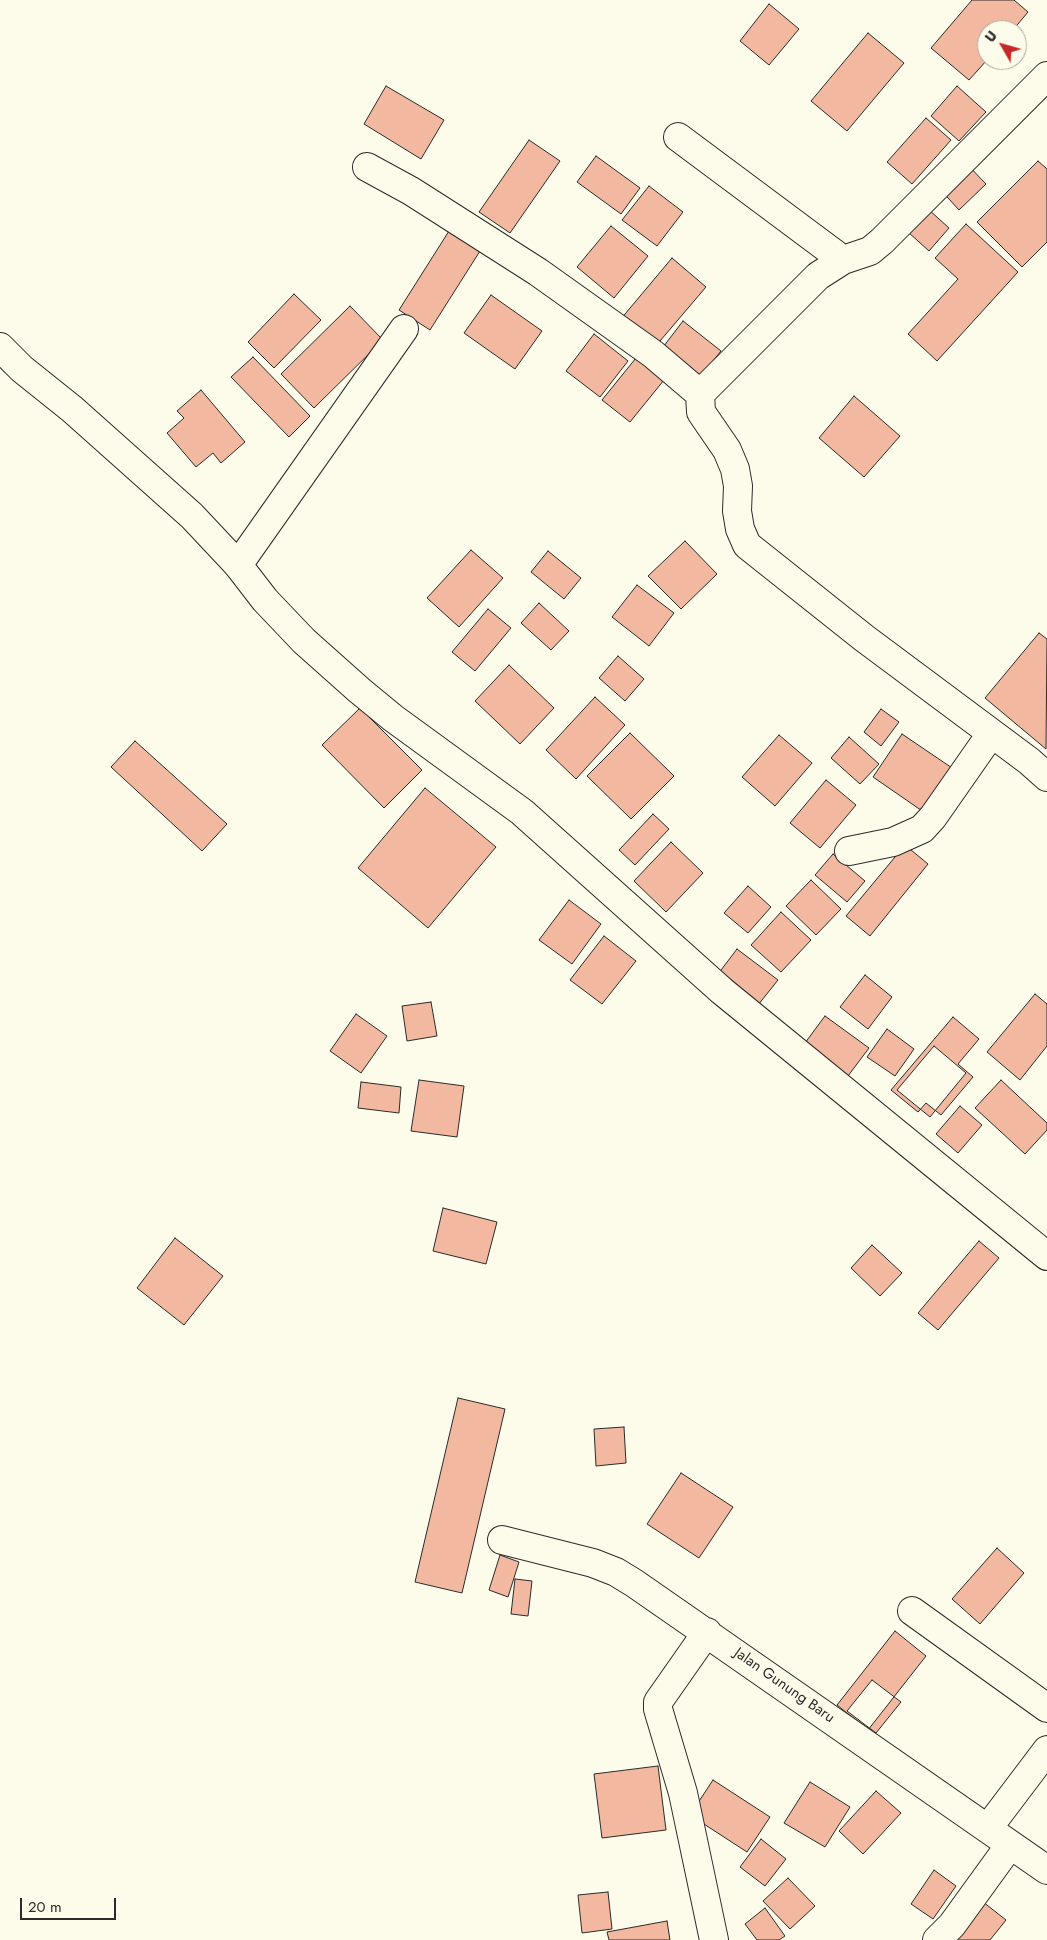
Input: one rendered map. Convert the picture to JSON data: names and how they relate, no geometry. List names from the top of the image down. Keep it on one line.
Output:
{"streets":{"street":["Jalan Gunung Baru"]},"scale_bar":"20 m","north":"top left"}
